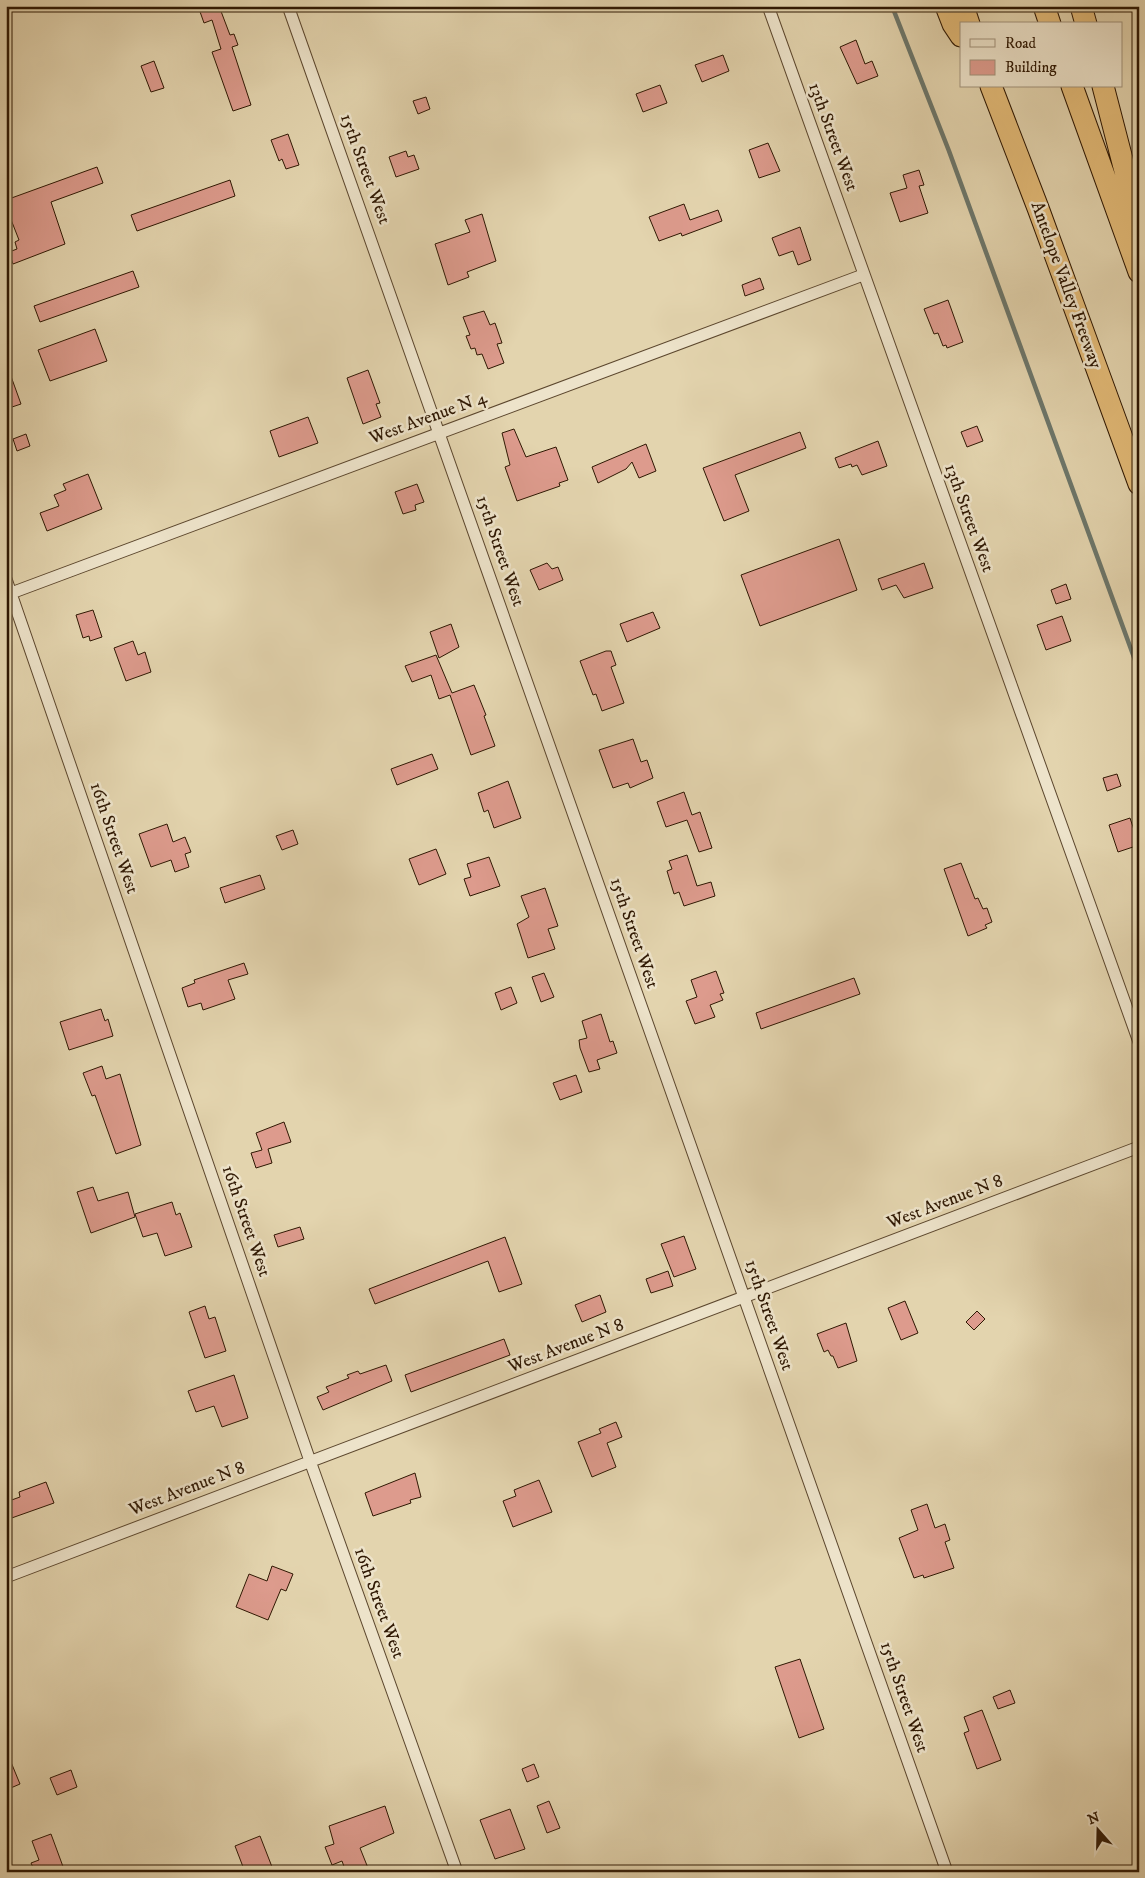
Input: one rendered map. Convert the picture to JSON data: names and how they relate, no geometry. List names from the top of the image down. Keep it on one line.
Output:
{"streets":{"highway":["Antelope Valley Freeway"],"street":["13th Street West","15th Street West","West Avenue N 4","16th Street West","West Avenue N 8"]},"crossings":[["13th Street West","West Avenue N 4"],["15th Street West","West Avenue N 4"],["15th Street West","West Avenue N 8"],["West Avenue N 4","16th Street West"],["16th Street West","West Avenue N 8"]],"legend":["Road","Building"],"north":"top"}
